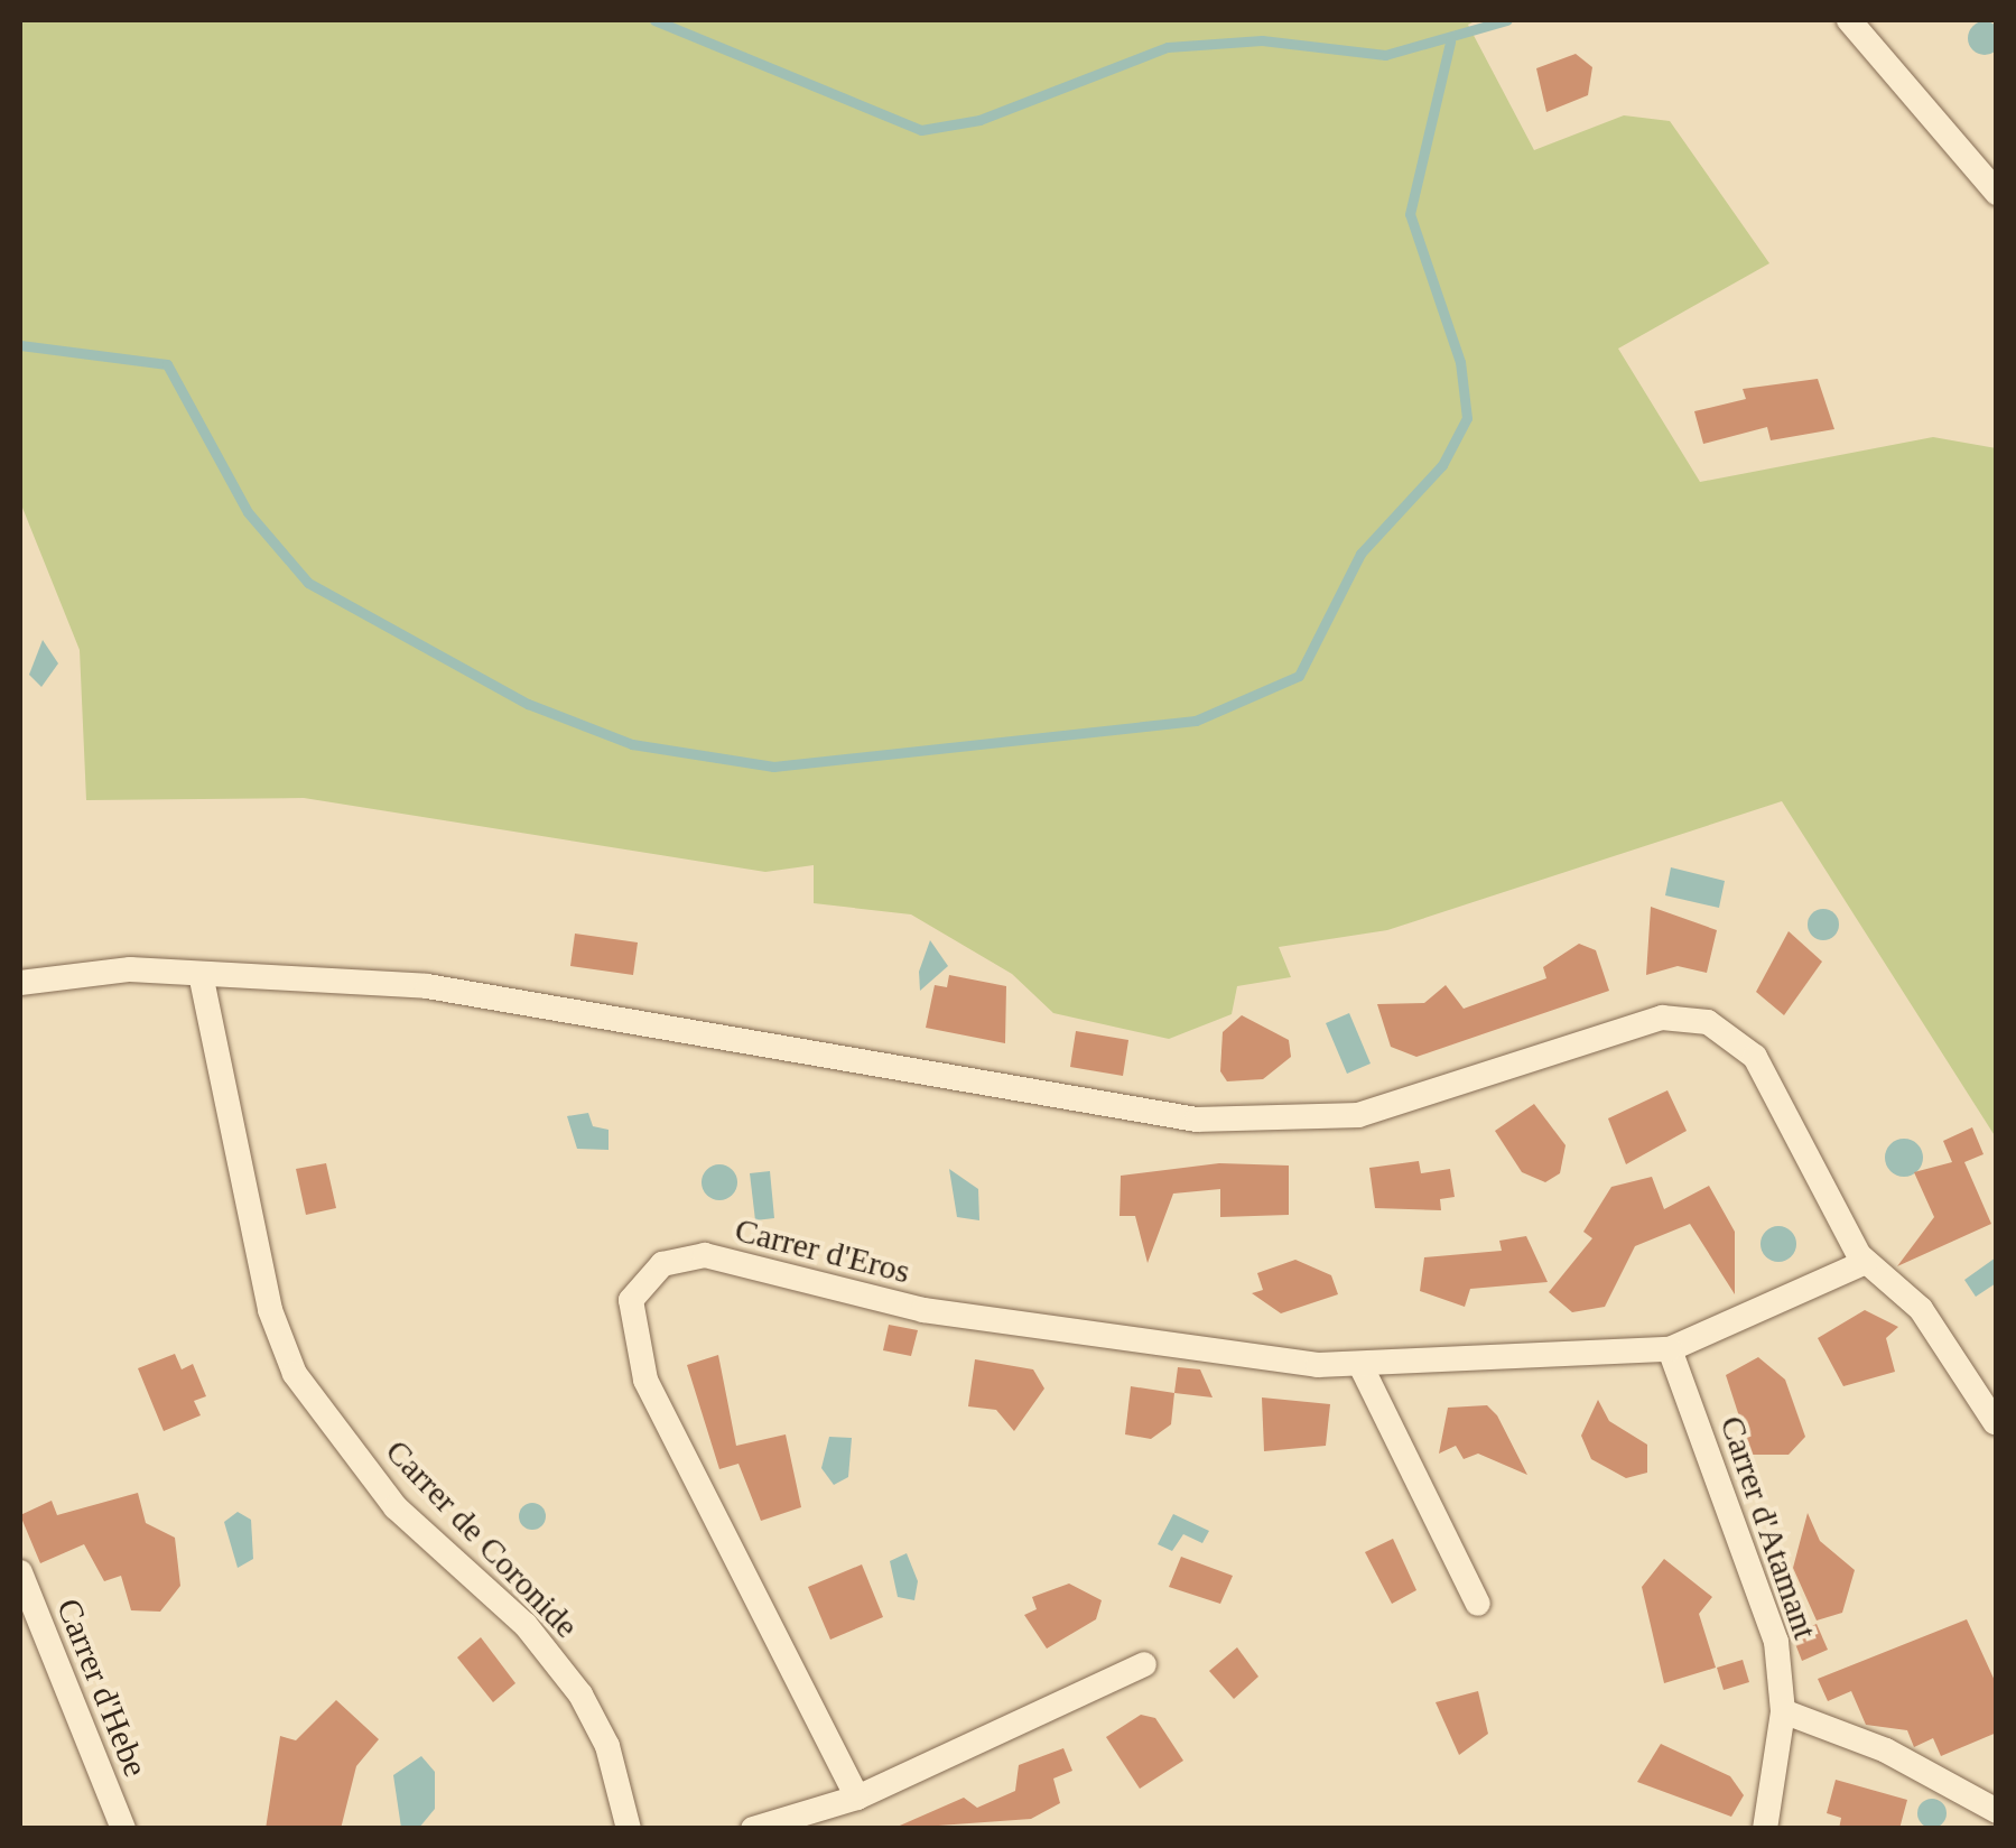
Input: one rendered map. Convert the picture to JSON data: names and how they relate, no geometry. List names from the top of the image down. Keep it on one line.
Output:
{"streets":{"street":["Carrer d'Eros","Carrer d'Atamant","Carrer de Coronide","Carrer d'Hebe"]},"crossings":[["Carrer d'Eros","Carrer d'Atamant"]]}
